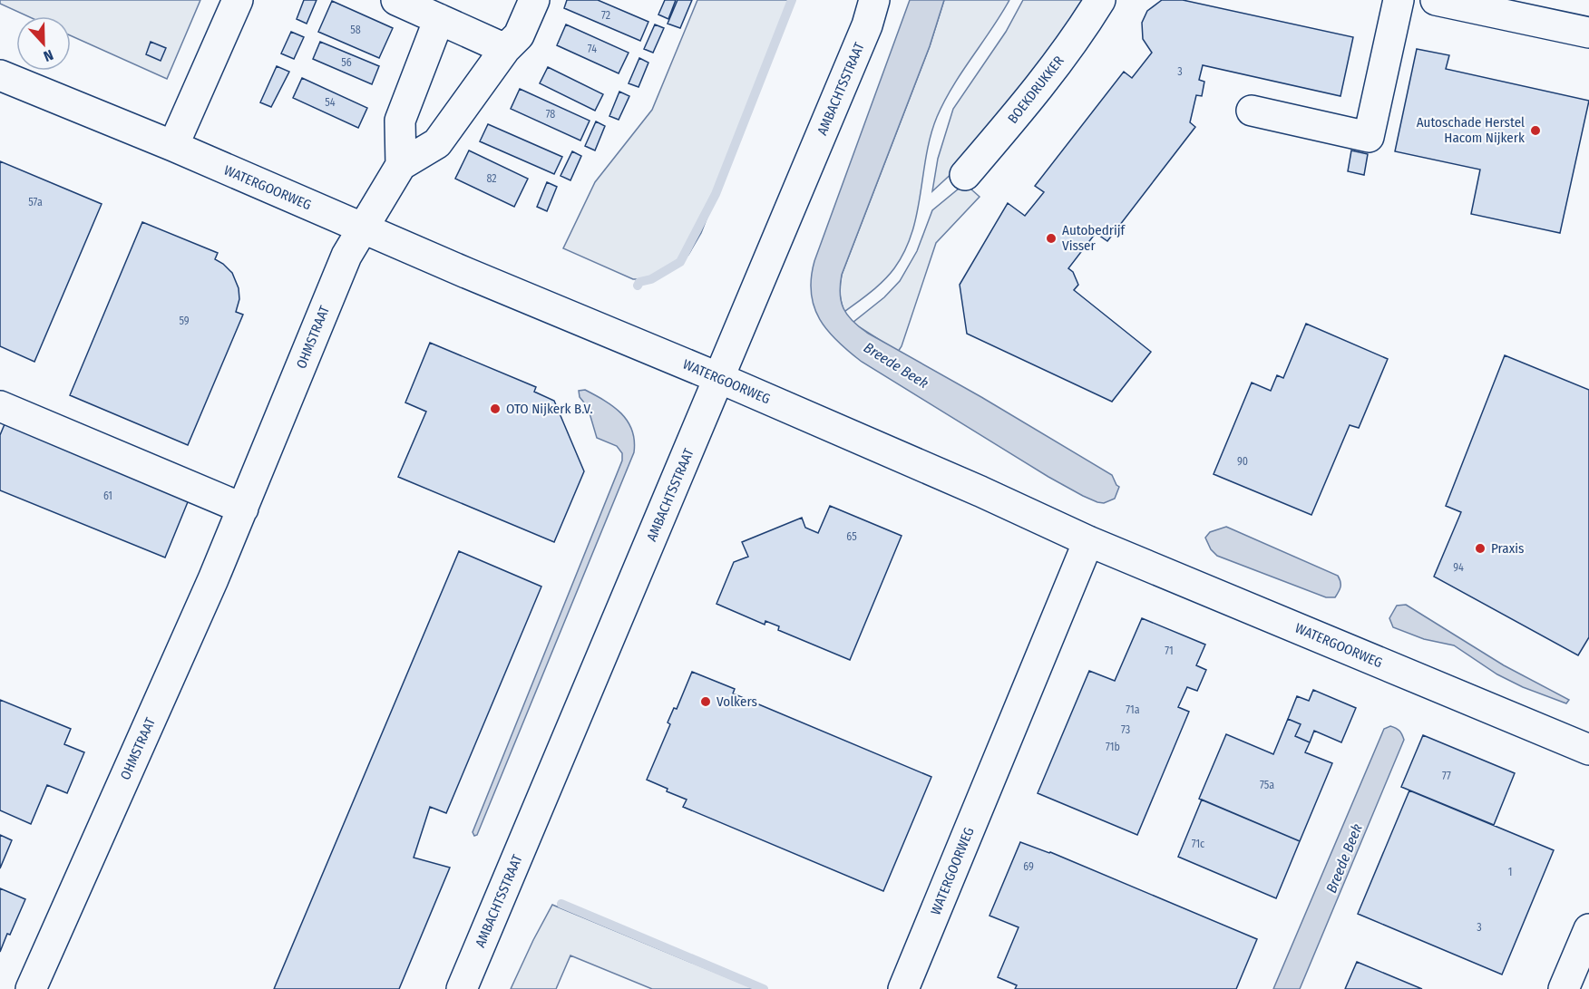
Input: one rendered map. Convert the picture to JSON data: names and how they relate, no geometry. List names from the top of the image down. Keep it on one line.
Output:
{"streets":{"street":["AMBACHTSSTRAAT","BOEKDRUKKER","WATERGOORWEG","OHMSTRAAT"]},"crossings":[["AMBACHTSSTRAAT","WATERGOORWEG"],["WATERGOORWEG","OHMSTRAAT"]],"water":["Breede Beek"],"places":["Autoschade Herstel Hacom Nijkerk","Autobedrijf Visser","OTO Nijkerk B.V.","Praxis","Volkers"],"house_numbers":["72","58","74","56","3","54","78","82","57a","59","90","61","65","94","71","71a","73","71b","77","75a","71c","69","1","3"],"north":"bottom"}
